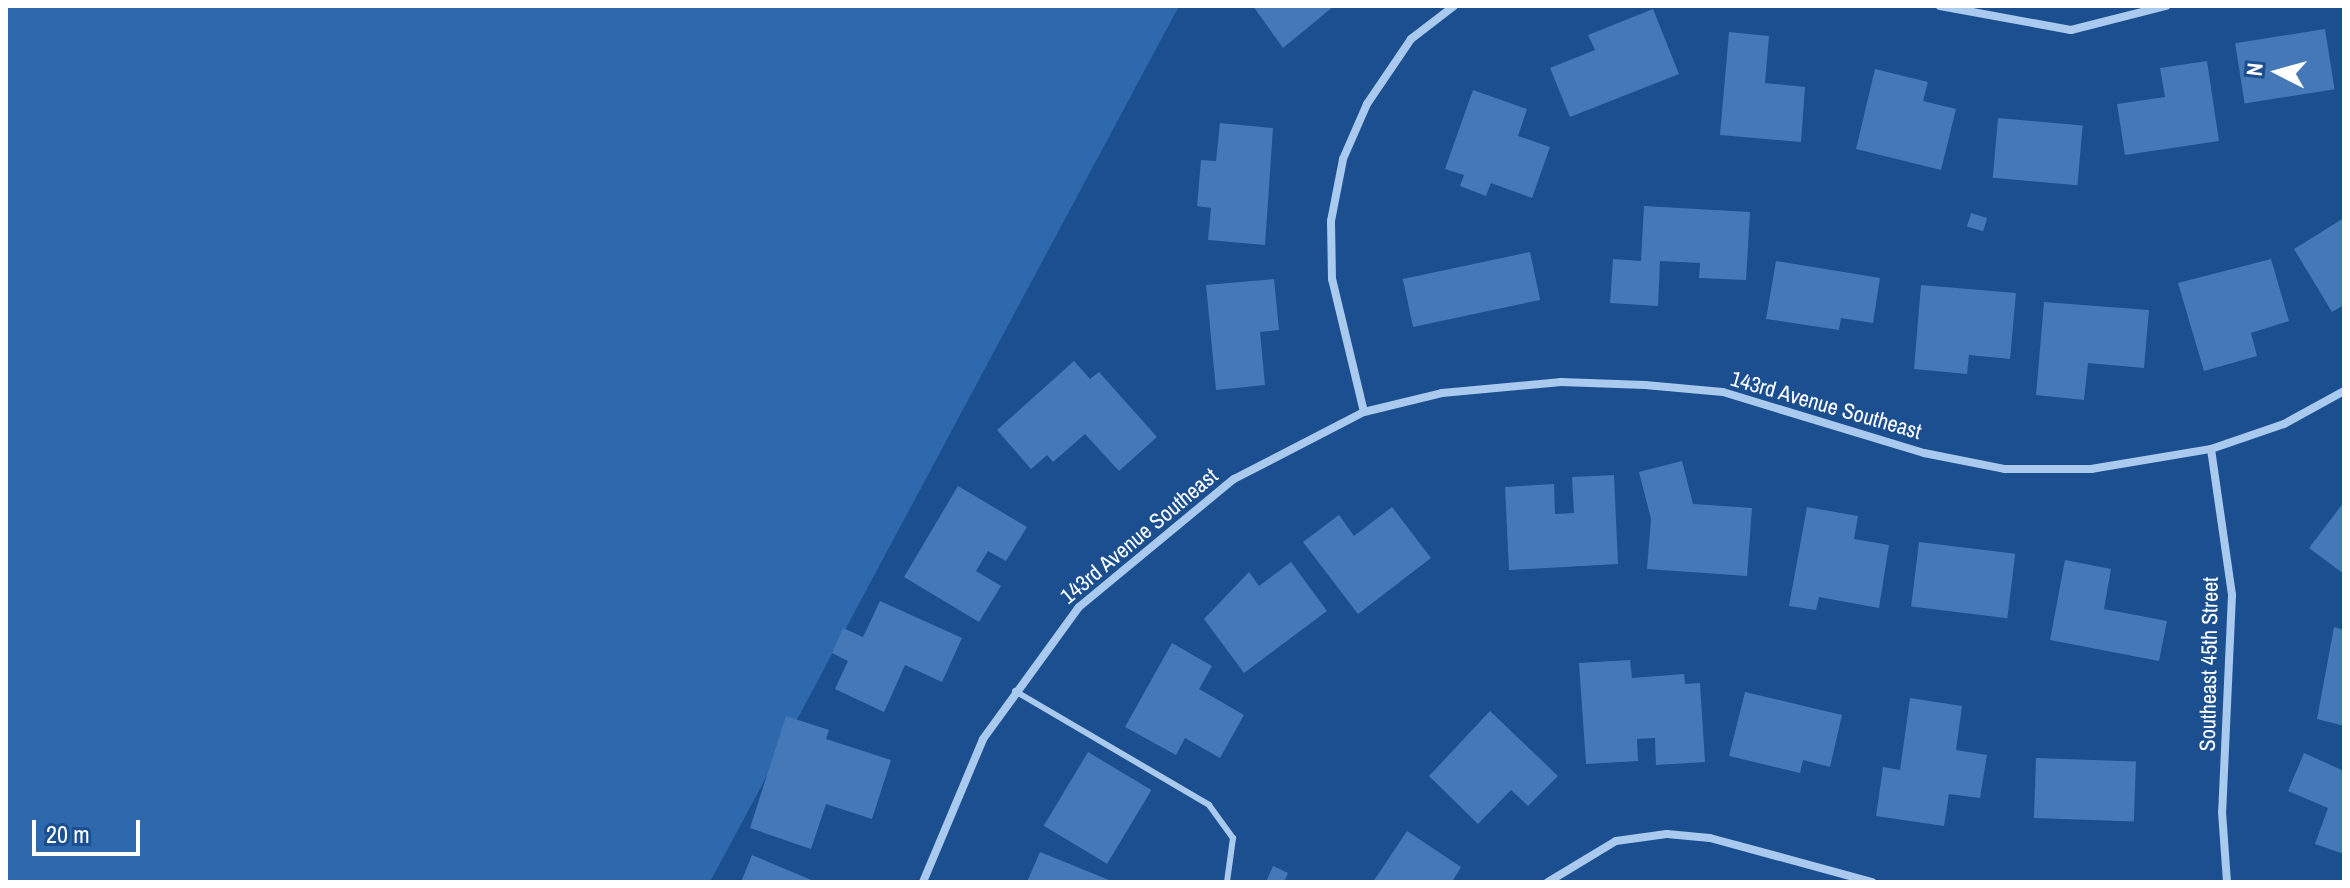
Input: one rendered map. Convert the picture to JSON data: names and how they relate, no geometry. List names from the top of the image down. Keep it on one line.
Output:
{"streets":{"street":["143rd Avenue Southeast","Southeast 45th Street"]},"crossings":[["143rd Avenue Southeast","Southeast 45th Street"]],"scale_bar":"20 m","north":"left"}
